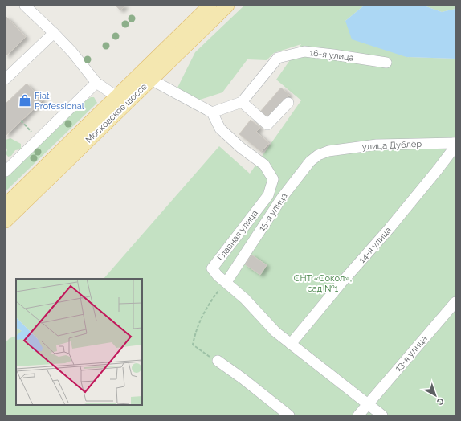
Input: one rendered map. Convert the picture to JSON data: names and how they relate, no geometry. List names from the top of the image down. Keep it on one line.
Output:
{"streets":{"main road":["Московское шоссе"],"street":["16-я улица","улица Дублёр","15-я улица","Главная улица","14-я улица","13-я улица"]},"crossings":[["улица Дублёр","15-я улица"],["улица Дублёр","14-я улица"],["15-я улица","Главная улица"],["Главная улица","14-я улица"],["Главная улица","13-я улица"]],"parks":["СНТ «Сокол», сад №1"],"places":{"shop":["Fiat Professional"]},"north":"bottom right"}
